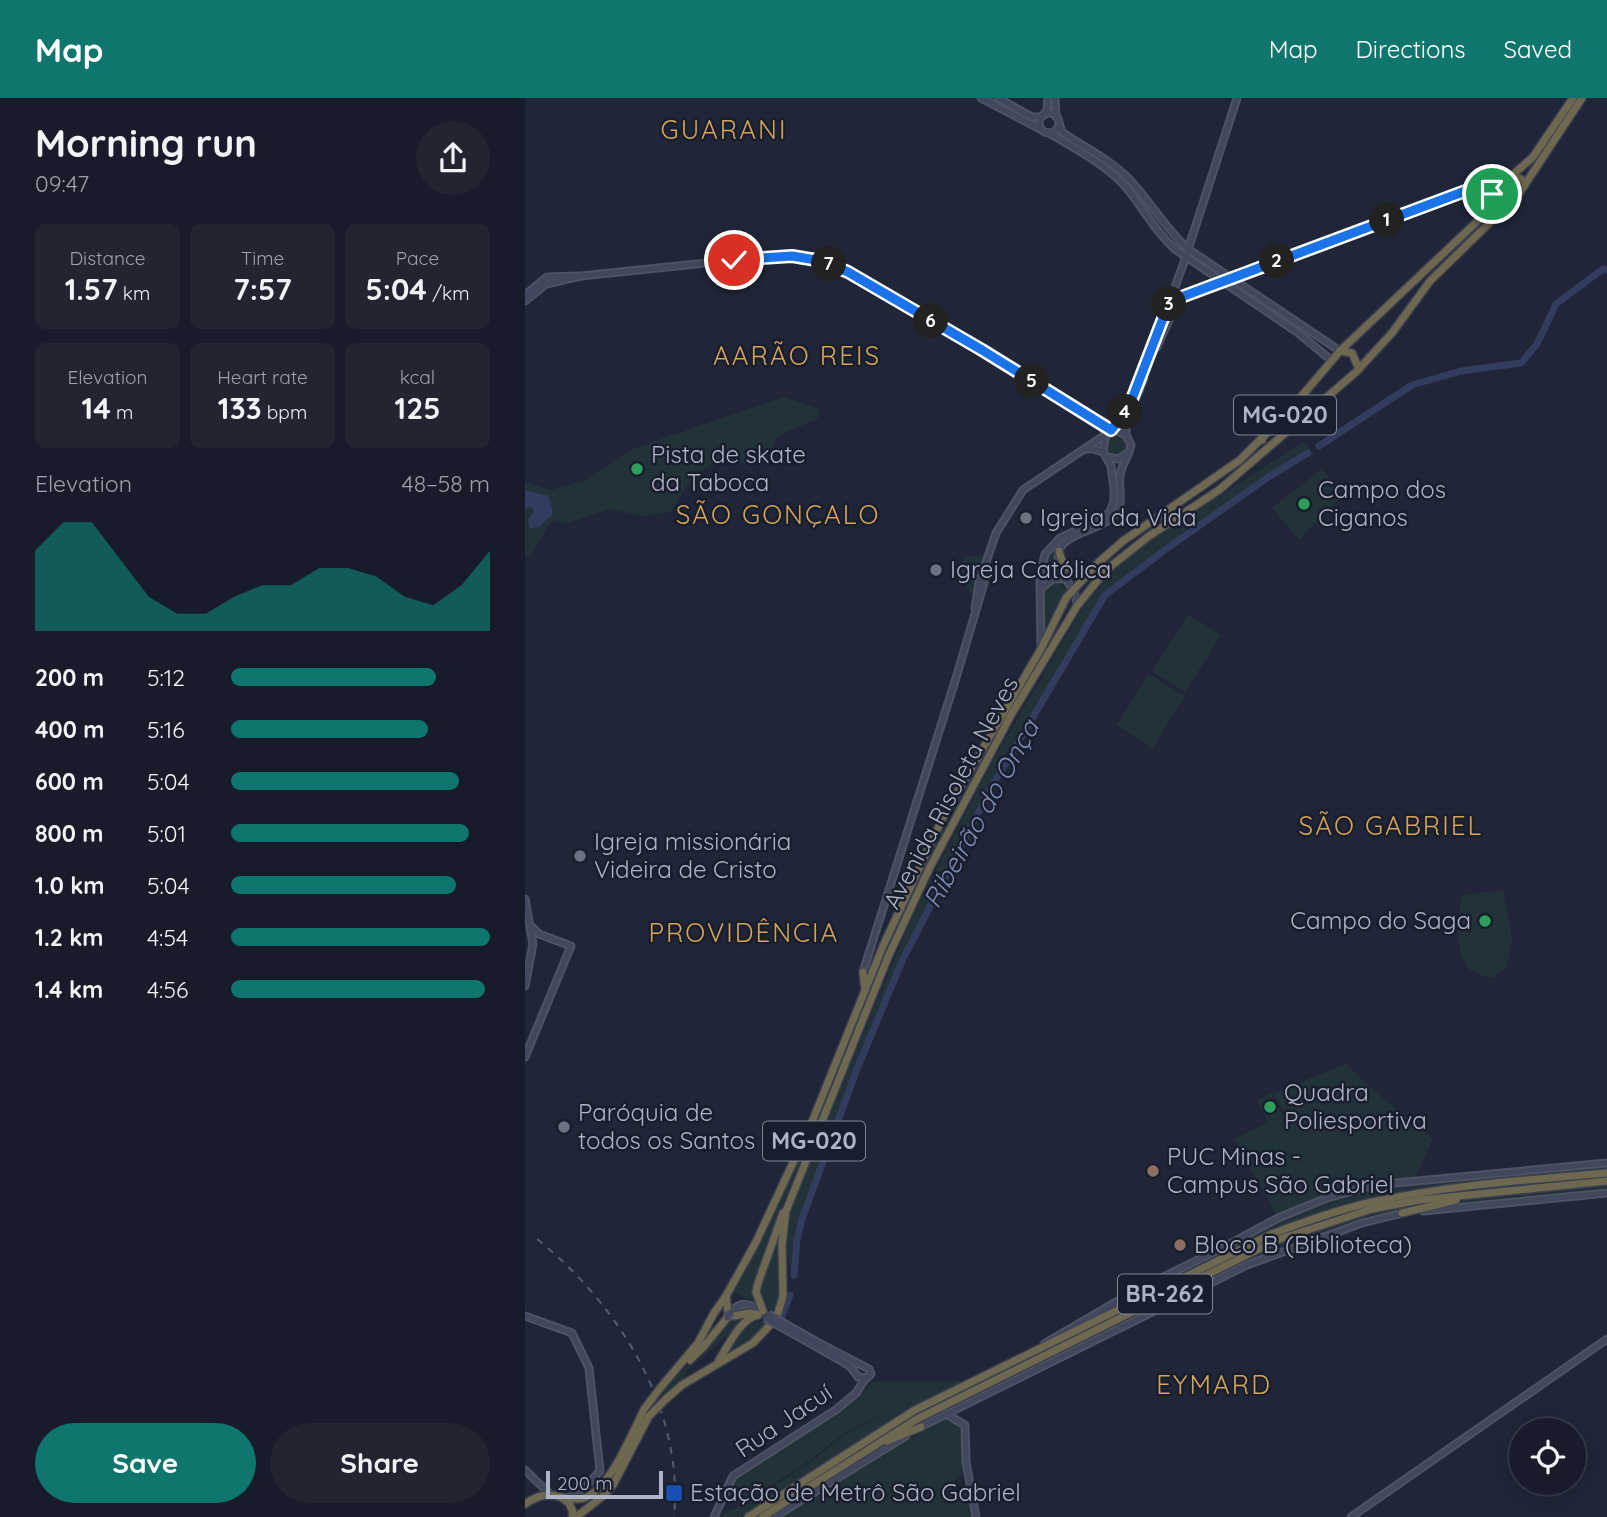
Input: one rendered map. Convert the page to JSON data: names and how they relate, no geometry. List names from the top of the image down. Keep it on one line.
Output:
{"streets":{"highway":["MG-020","Avenida Risoleta Neves","BR-262"],"main road":["Rua Jacuí"]},"crossings":[["MG-020","Avenida Risoleta Neves"]],"districts":["GUARANI","AARÃO REIS","SÃO GONÇALO","SÃO GABRIEL","PROVIDÊNCIA","EYMARD"],"water":["Ribeirão do Onça"],"places":{"other":["Pista de skate da Taboca","Campo dos Ciganos","Igreja da Vida","Igreja Católica","Igreja missionária Videira de Cristo","Campo do Saga","Quadra Poliesportiva","Paróquia de todos os Santos","PUC Minas - Campus São Gabriel","Bloco B (Biblioteca)"],"transit":["Estação de Metrô São Gabriel"]},"scale_bar":"200 m","page":{"header":"Map","nav":["Map","Directions","Saved"],"heading":["Morning run","09:47"],"pins":["1","2","7","3","6","5","4"],"stats":[["Distance","1.57 km"],["Time","7:57"],["Pace","5:04 /km"],["Elevation","14 m"],["Heart rate","133 bpm"],["kcal","125"]],"chart":["Elevation","48–58 m"],"list":[{"name":"200 m","note":"5:12"},{"name":"400 m","note":"5:16"},{"name":"600 m","note":"5:04"},{"name":"800 m","note":"5:01"},{"name":"1.0 km","note":"5:04"},{"name":"1.2 km","note":"4:54"},{"name":"1.4 km","note":"4:56"}],"buttons":["Save","Share"],"scale":"200 m"}}
